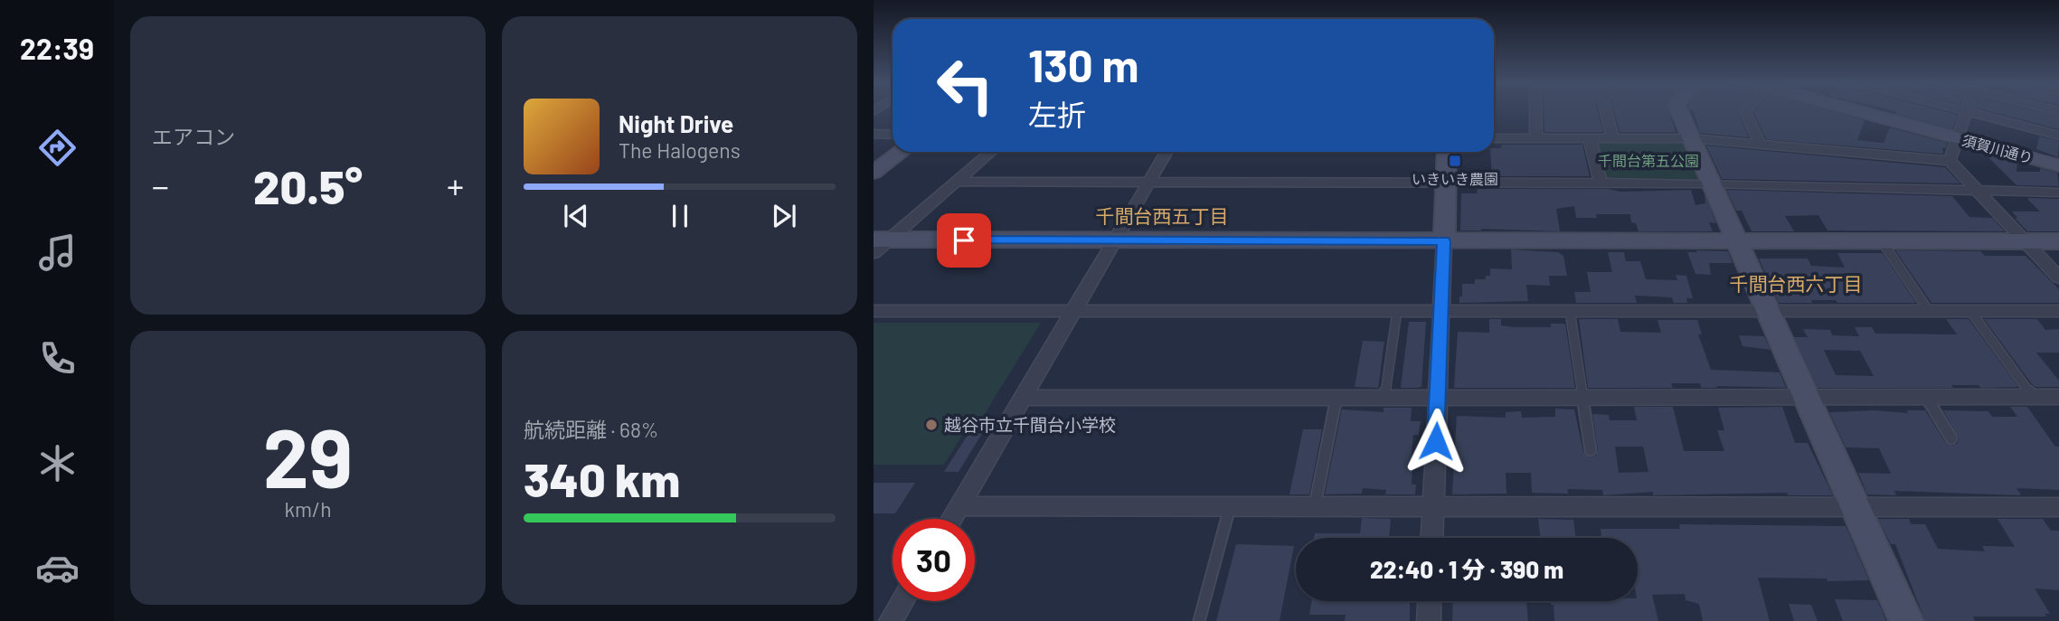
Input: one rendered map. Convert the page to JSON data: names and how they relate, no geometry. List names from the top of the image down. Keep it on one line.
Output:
{"streets":{"street":["須賀川通り"]},"districts":["千間台西五丁目","千間台西六丁目"],"parks":["千間台第五公園"],"places":{"transit":["いきいき農園"],"other":["越谷市立千間台小学校"]},"page":{"tabs":"22:39","tile":["エアコン",["29","km/h"],["航続距離 · 68%","340 km"]],"turn":["130 m","左折"],"song":["Night Drive","The Halogens"],"heat":["−","20.5°","+"],"limit":"30","trip":"22:40 · 1 分 · 390 m"}}
